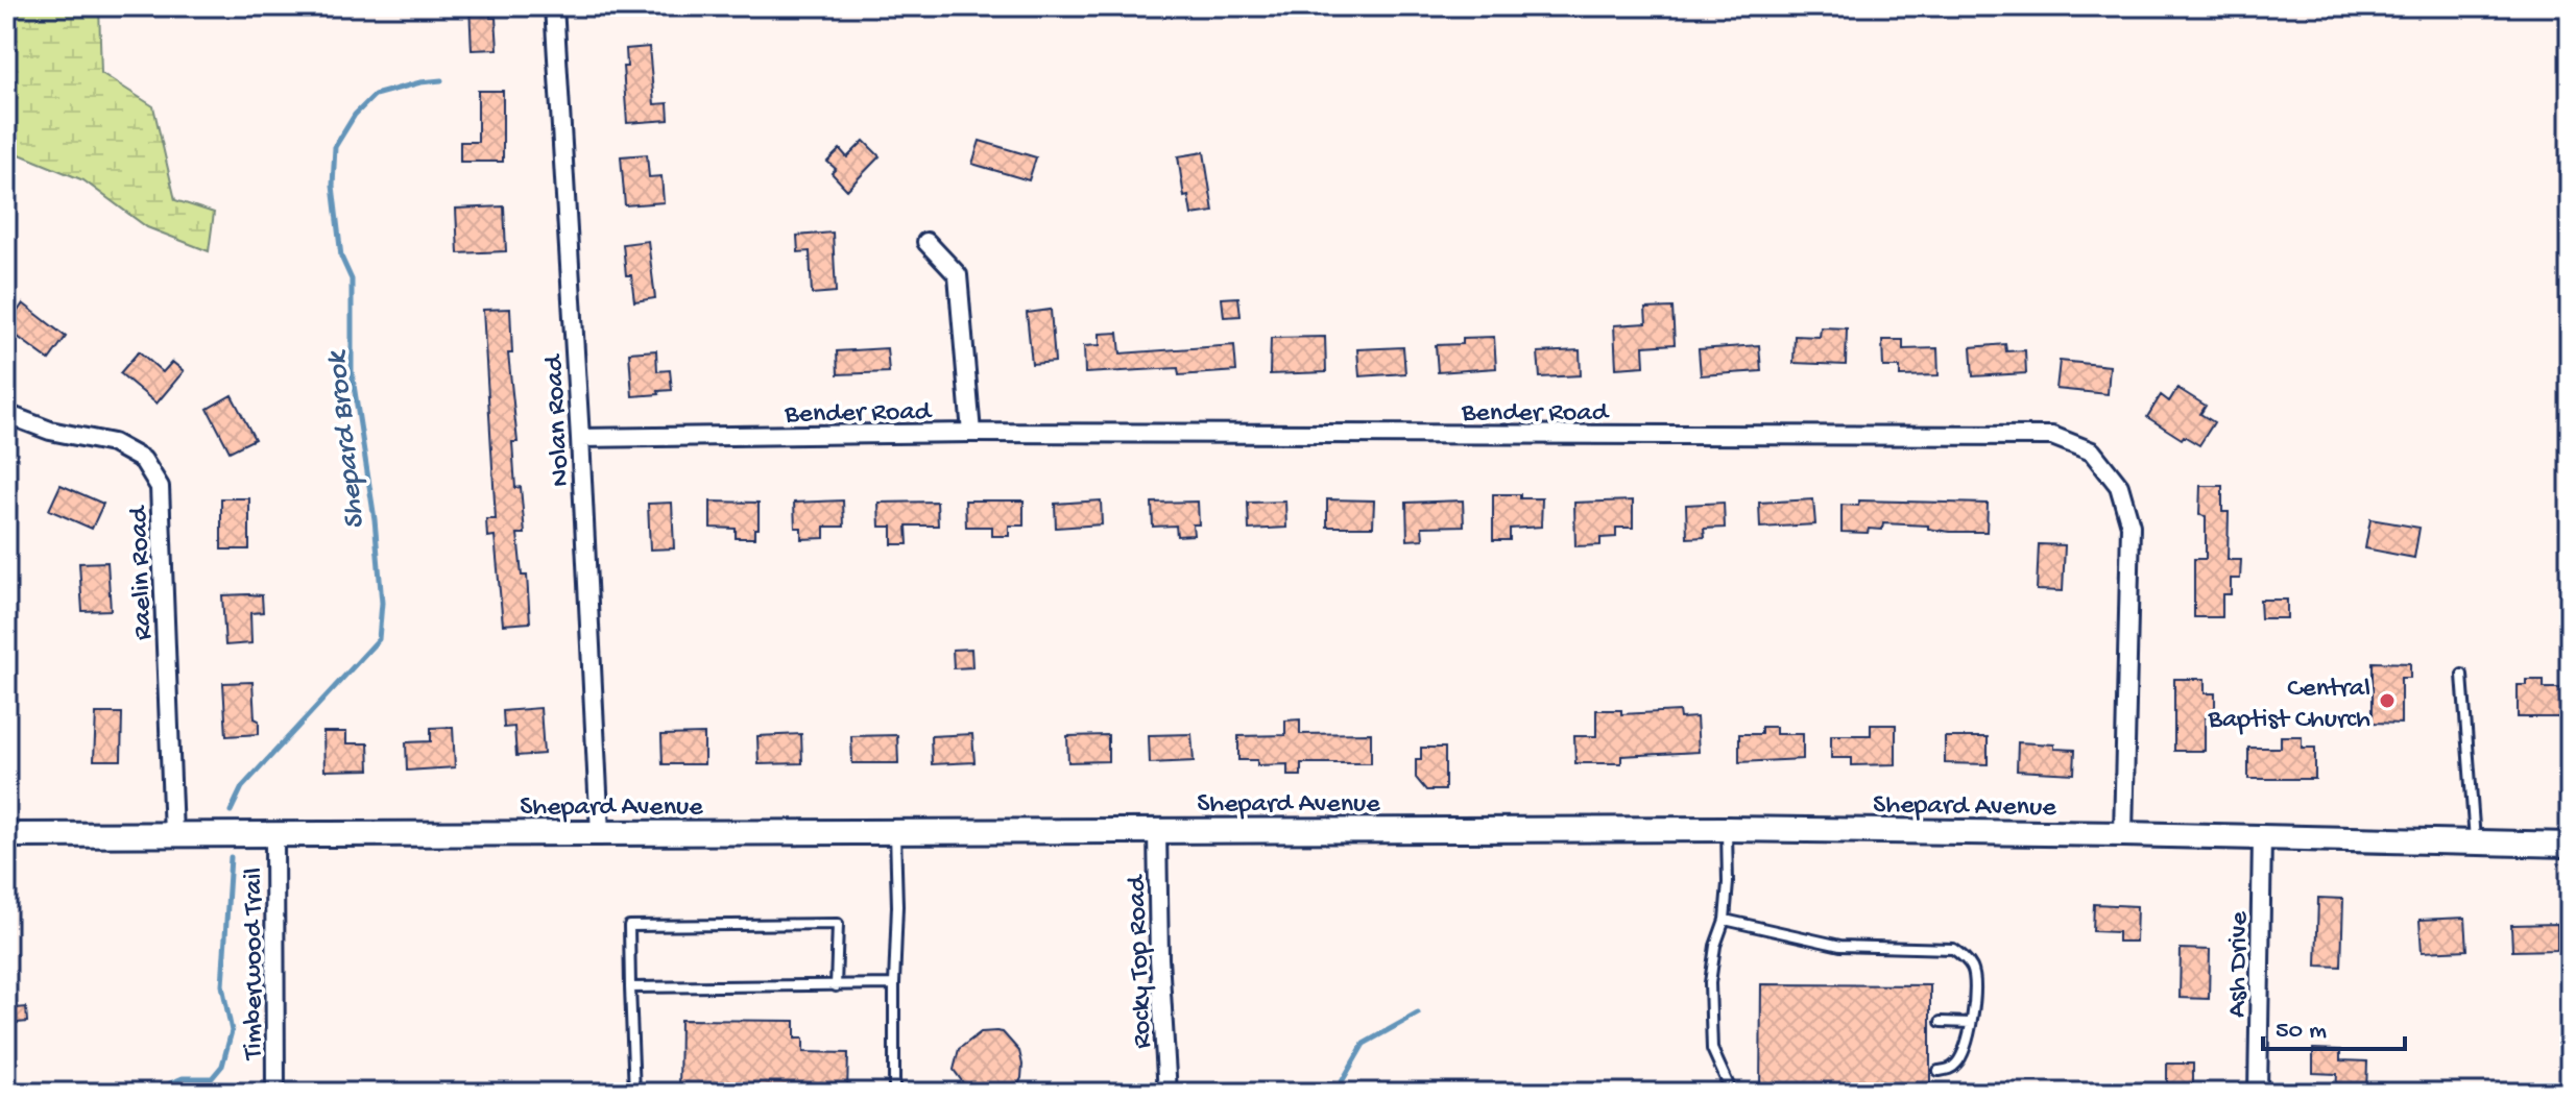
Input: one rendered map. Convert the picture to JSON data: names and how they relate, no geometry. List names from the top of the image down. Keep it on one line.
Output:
{"streets":{"main road":["Shepard Avenue"],"street":["Bender Road","Nolan Road","Raelin Road","Rocky Top Road","Timberwood Trail","Ash Drive"]},"crossings":[["Bender Road","Nolan Road"],["Bender Road","Shepard Avenue"],["Nolan Road","Shepard Avenue"],["Raelin Road","Shepard Avenue"],["Shepard Avenue","Rocky Top Road"],["Shepard Avenue","Timberwood Trail"],["Shepard Avenue","Ash Drive"]],"water":["Shepard Brook"],"places":["Central Baptist Church"],"scale_bar":"50 m"}
